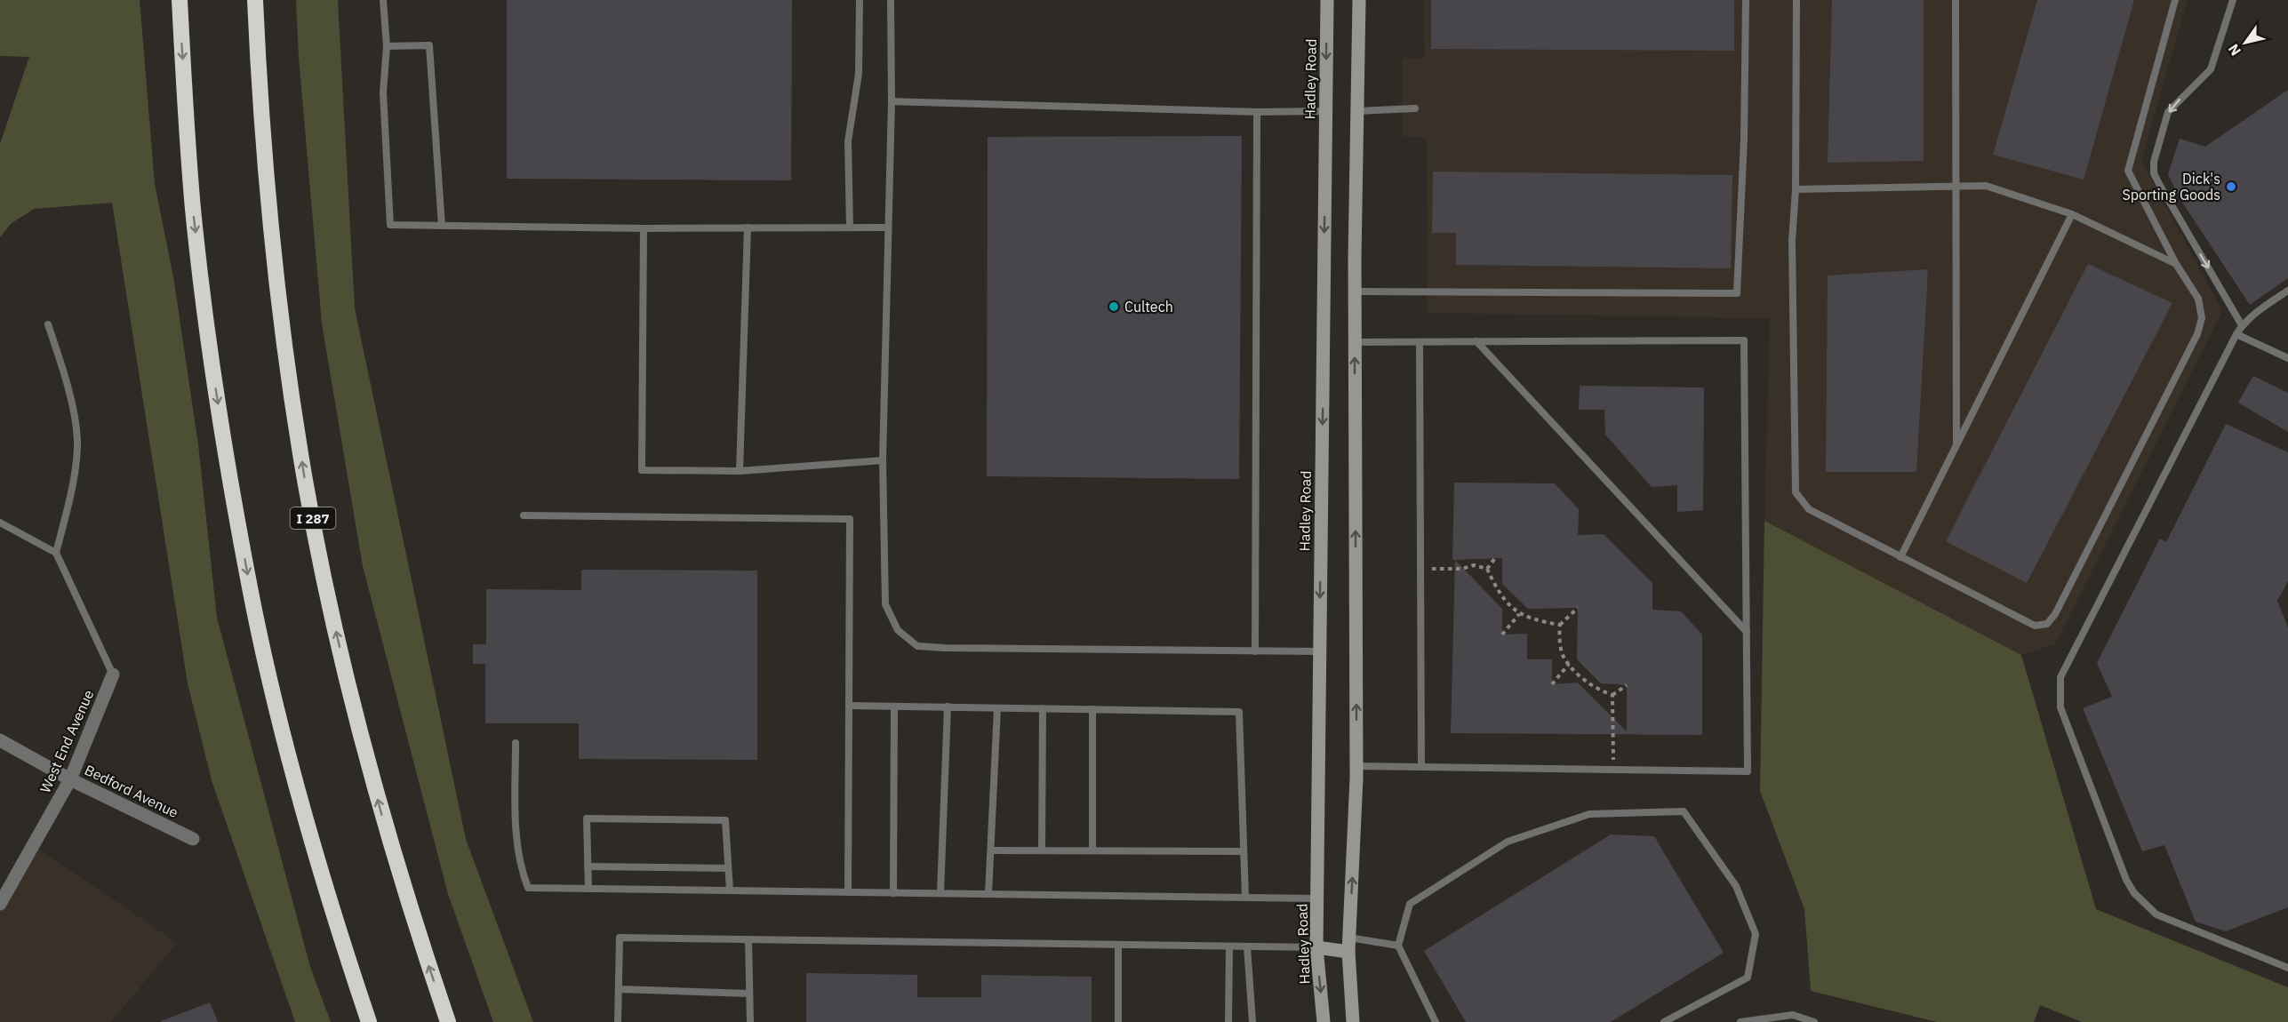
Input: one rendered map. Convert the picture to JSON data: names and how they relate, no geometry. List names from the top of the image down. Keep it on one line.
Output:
{"streets":{"highway":["I 287"],"main road":["Hadley Road"],"street":["West End Avenue","Bedford Avenue"]},"crossings":[["West End Avenue","Bedford Avenue"]],"places":["Dick's Sporting Goods","Cultech"],"north":"bottom left"}
